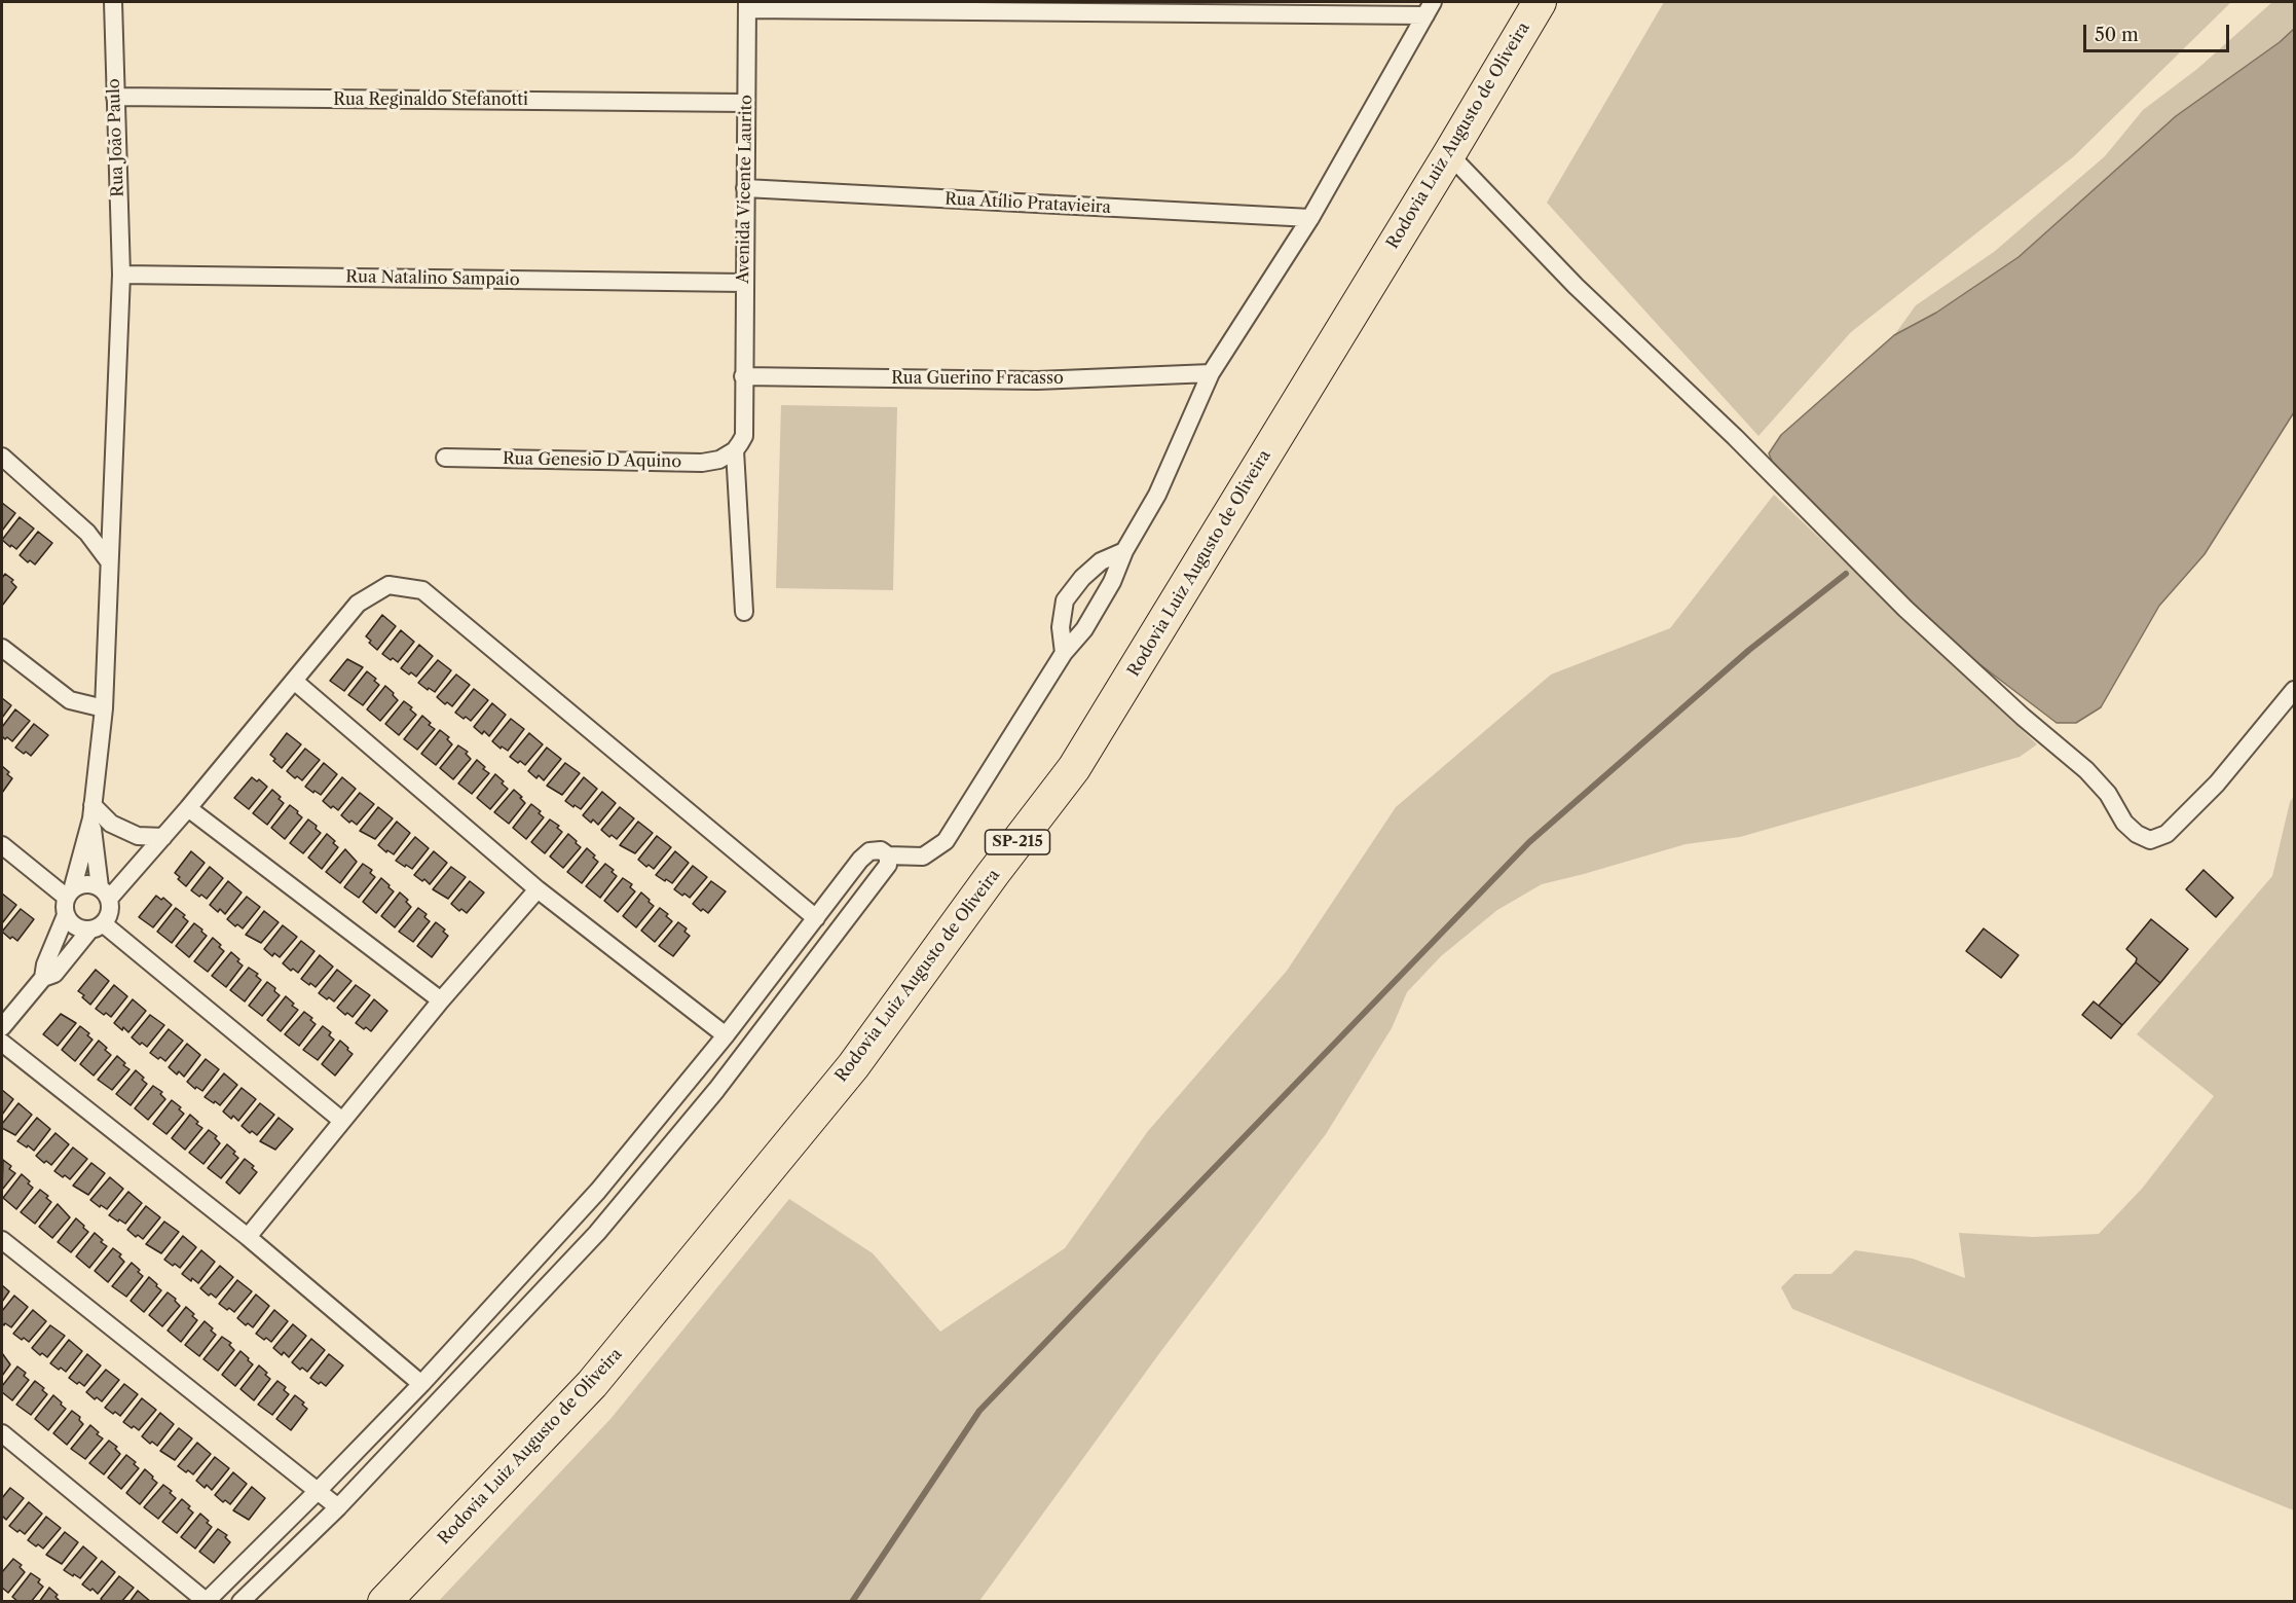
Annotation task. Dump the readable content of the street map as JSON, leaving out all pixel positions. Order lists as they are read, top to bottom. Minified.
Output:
{"streets":{"highway":["Rodovia Luiz Augusto de Oliveira","SP-215"],"street":["Rua Reginaldo Stefanotti","Rua João Paulo","Avenida Vicente Laurito","Rua Atílio Pratavieira","Rua Natalino Sampaio","Rua Guerino Fracasso","Rua Genesio D Aquino"]},"crossings":[["Rua Reginaldo Stefanotti","Rua João Paulo"],["Rua Reginaldo Stefanotti","Avenida Vicente Laurito"],["Rua João Paulo","Rua Natalino Sampaio"],["Avenida Vicente Laurito","Rua Atílio Pratavieira"],["Avenida Vicente Laurito","Rua Natalino Sampaio"],["Avenida Vicente Laurito","Rua Guerino Fracasso"],["Avenida Vicente Laurito","Rua Genesio D Aquino"]],"scale_bar":"50 m"}
